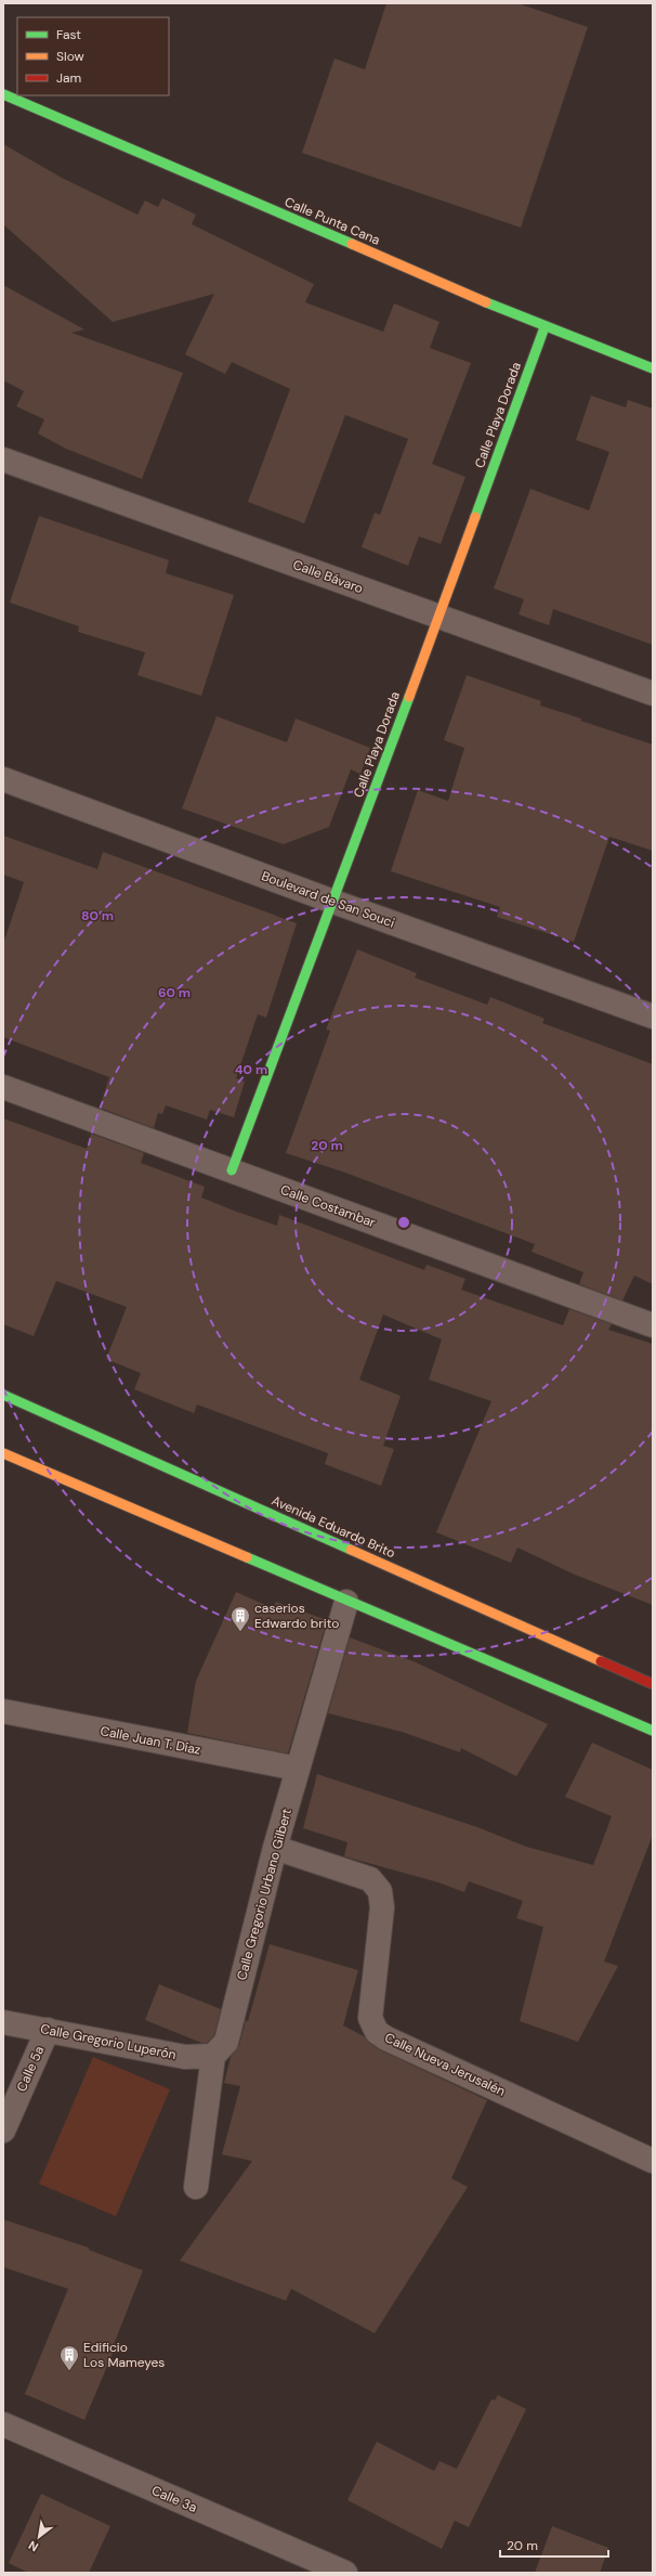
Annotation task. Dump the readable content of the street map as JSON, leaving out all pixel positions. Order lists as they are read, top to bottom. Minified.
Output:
{"streets":{"street":["Calle Punta Cana","Calle Playa Dorada","Calle Bávaro","Boulevard de San Souci","Calle Costambar","Avenida Eduardo Brito","Calle Juan T. Díaz","Calle Gregorio Urbano Gilbert","Calle Gregorio Luperón","Calle Nueva Jerusalén","Calle 5a","Calle 3a"]},"crossings":[["Calle Punta Cana","Calle Playa Dorada"],["Calle Playa Dorada","Calle Bávaro"],["Calle Playa Dorada","Boulevard de San Souci"],["Calle Playa Dorada","Calle Costambar"],["Calle Juan T. Díaz","Calle Gregorio Urbano Gilbert"],["Calle Gregorio Urbano Gilbert","Calle Gregorio Luperón"],["Calle Gregorio Urbano Gilbert","Calle Nueva Jerusalén"],["Calle Gregorio Luperón","Calle 5a"]],"places":{"building":["caserios Edwardo brito","Edificio Los Mameyes"]},"legend":["Fast","Slow","Jam"],"scale_bar":"20 m","north":"bottom left","rings":["80 m","60 m","40 m","20 m"]}
